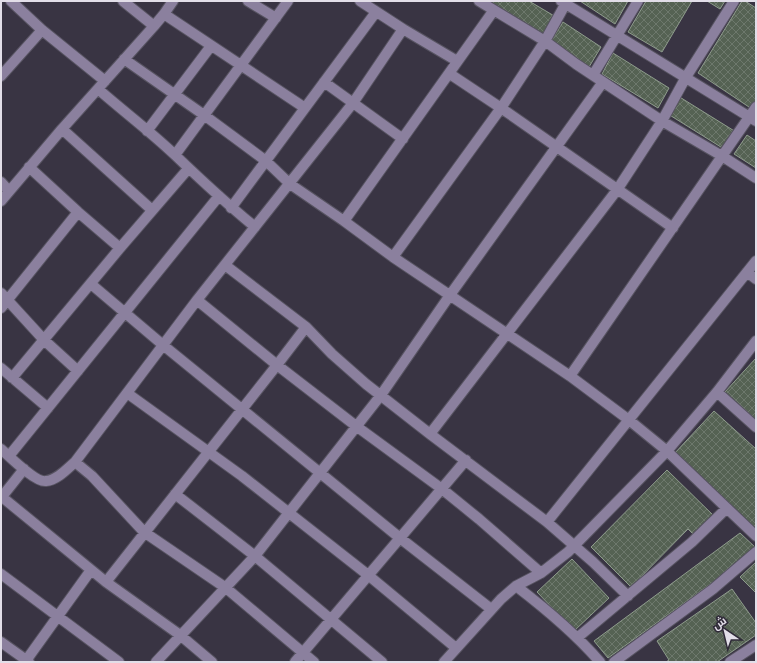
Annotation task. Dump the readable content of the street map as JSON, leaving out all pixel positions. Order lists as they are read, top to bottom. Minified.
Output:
{"north":"top left"}
